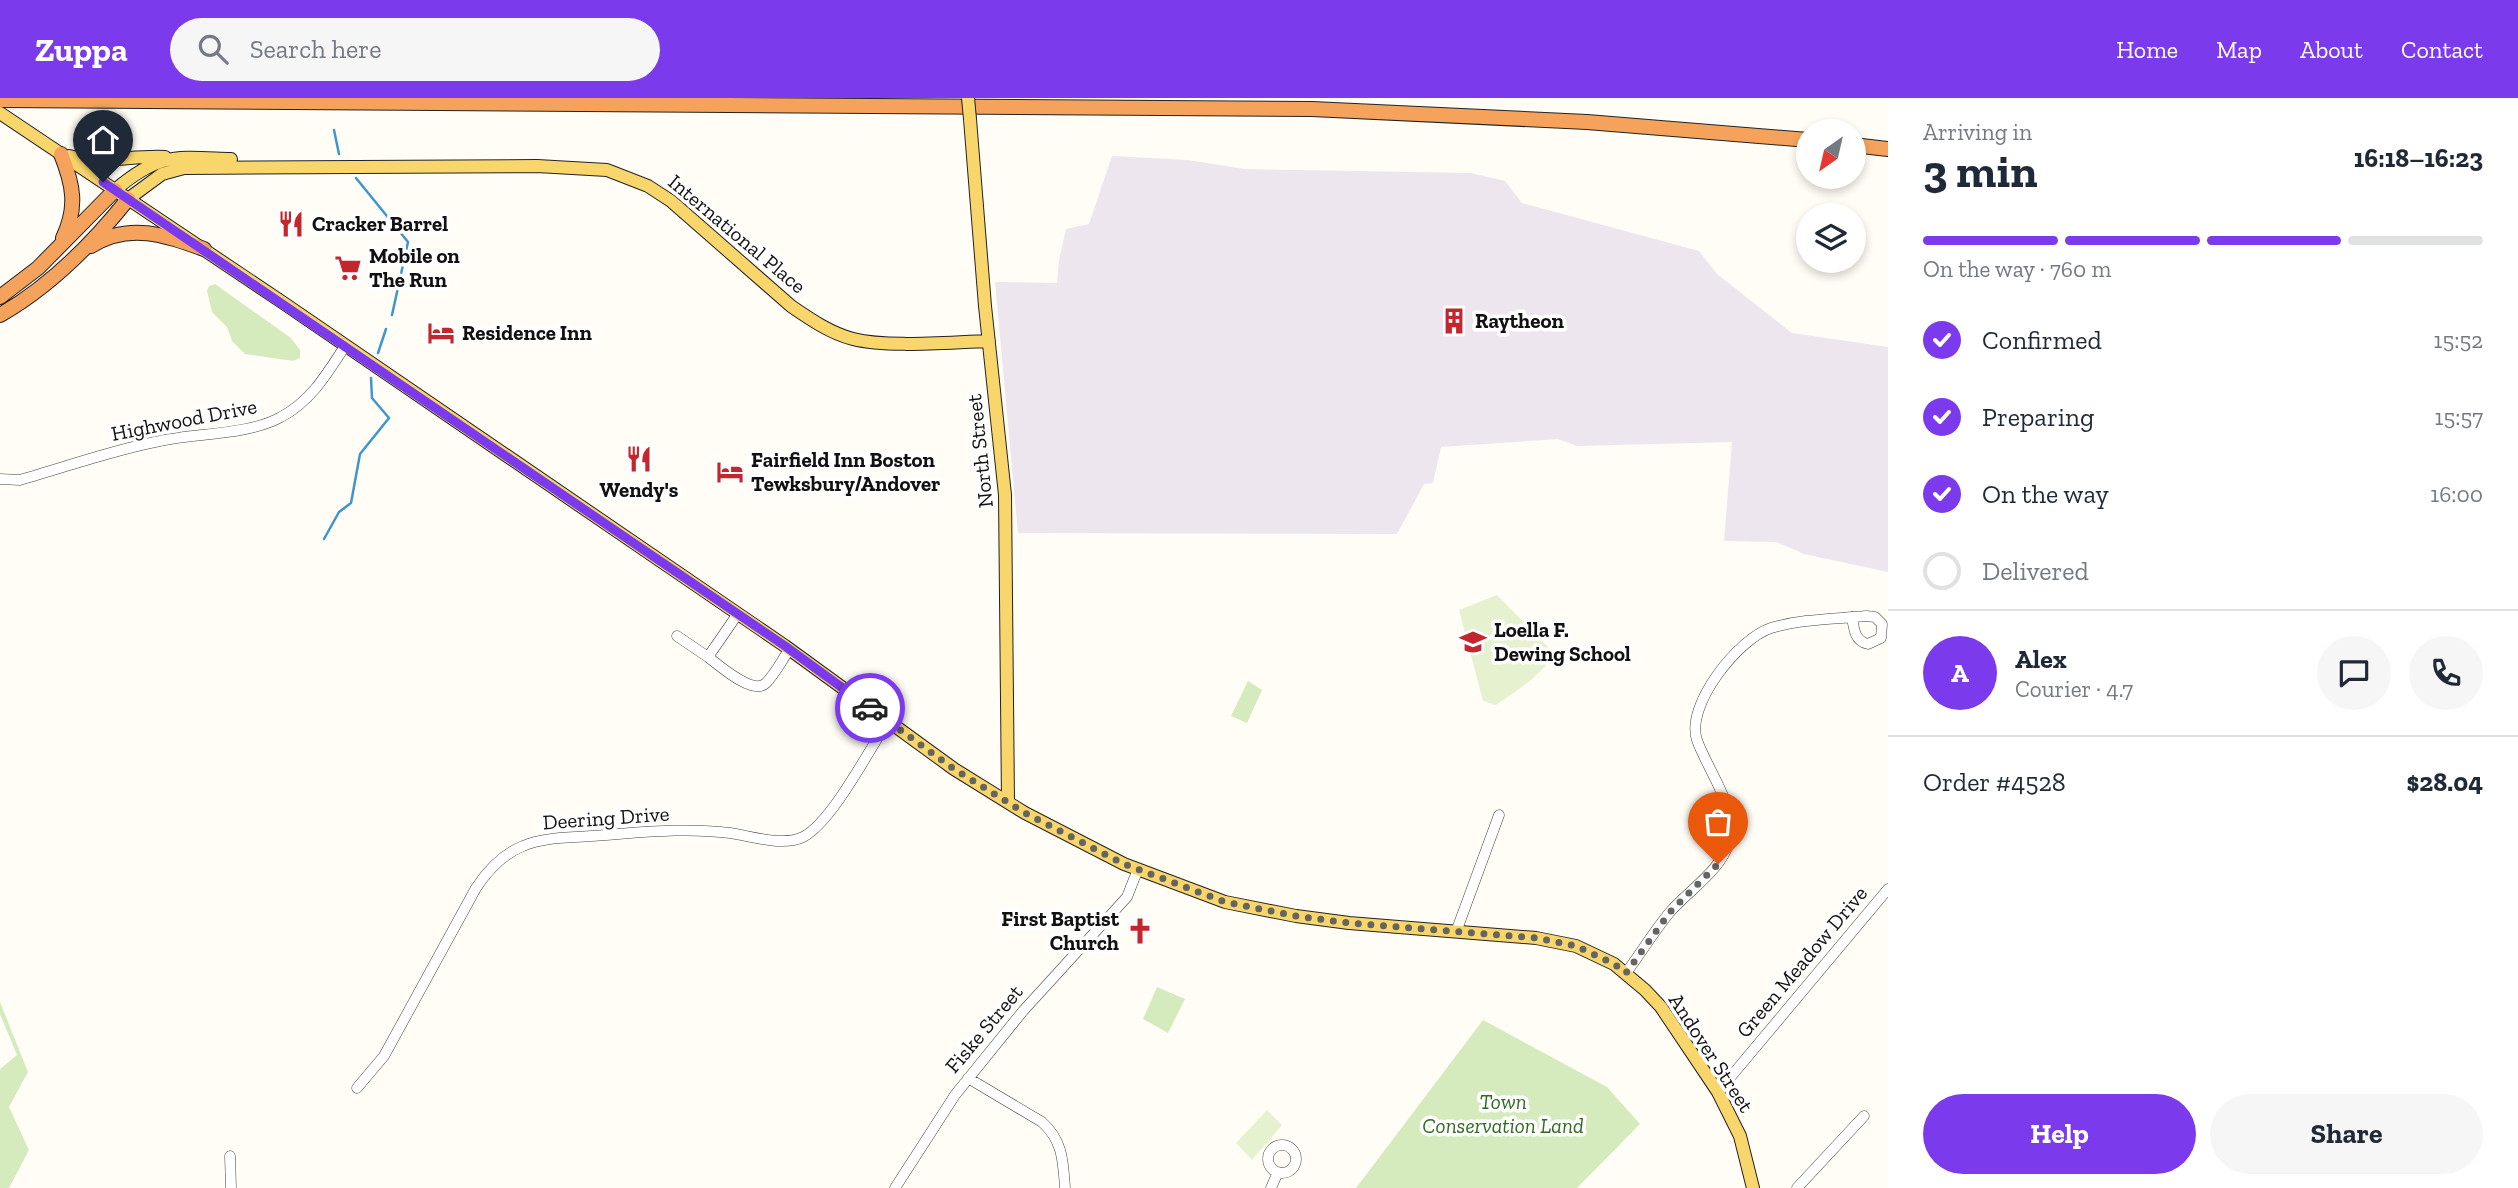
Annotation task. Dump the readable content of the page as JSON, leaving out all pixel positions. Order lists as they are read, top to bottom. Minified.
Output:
{"streets":{"main road":["International Place","North Street","Andover Street"],"street":["Highwood Drive","Deering Drive","Green Meadow Drive","Fiske Street"]},"crossings":[["International Place","North Street"],["International Place","Andover Street"],["Highwood Drive","Andover Street"],["North Street","Andover Street"],["Deering Drive","Andover Street"],["Green Meadow Drive","Andover Street"],["Fiske Street","Andover Street"]],"parks":["Town Conservation Land"],"places":{"restaurant":["Cracker Barrel","Wendy's"],"supermarket":["Mobile on The Run"],"building":["Raytheon"],"hotel":["Residence Inn","Fairfield Inn Boston Tewksbury/Andover"],"school or university":["Loella F. Dewing School"],"church":["First Baptist Church"]},"north":"bottom left","page":{"header":"Zuppa","search":"Search here","nav":["Home","Map","About","Contact"],"heading":["3 min","Arriving in","16:18–16:23"],"panel":["Alex","Courier · 4.7","Order #4528","$28.04"],"bar":"On the way · 760 m","list":[["Confirmed","15:52"],["Preparing","15:57"],["On the way","16:00"],"Delivered"],"round":"A","buttons":["Help","Share"]}}
